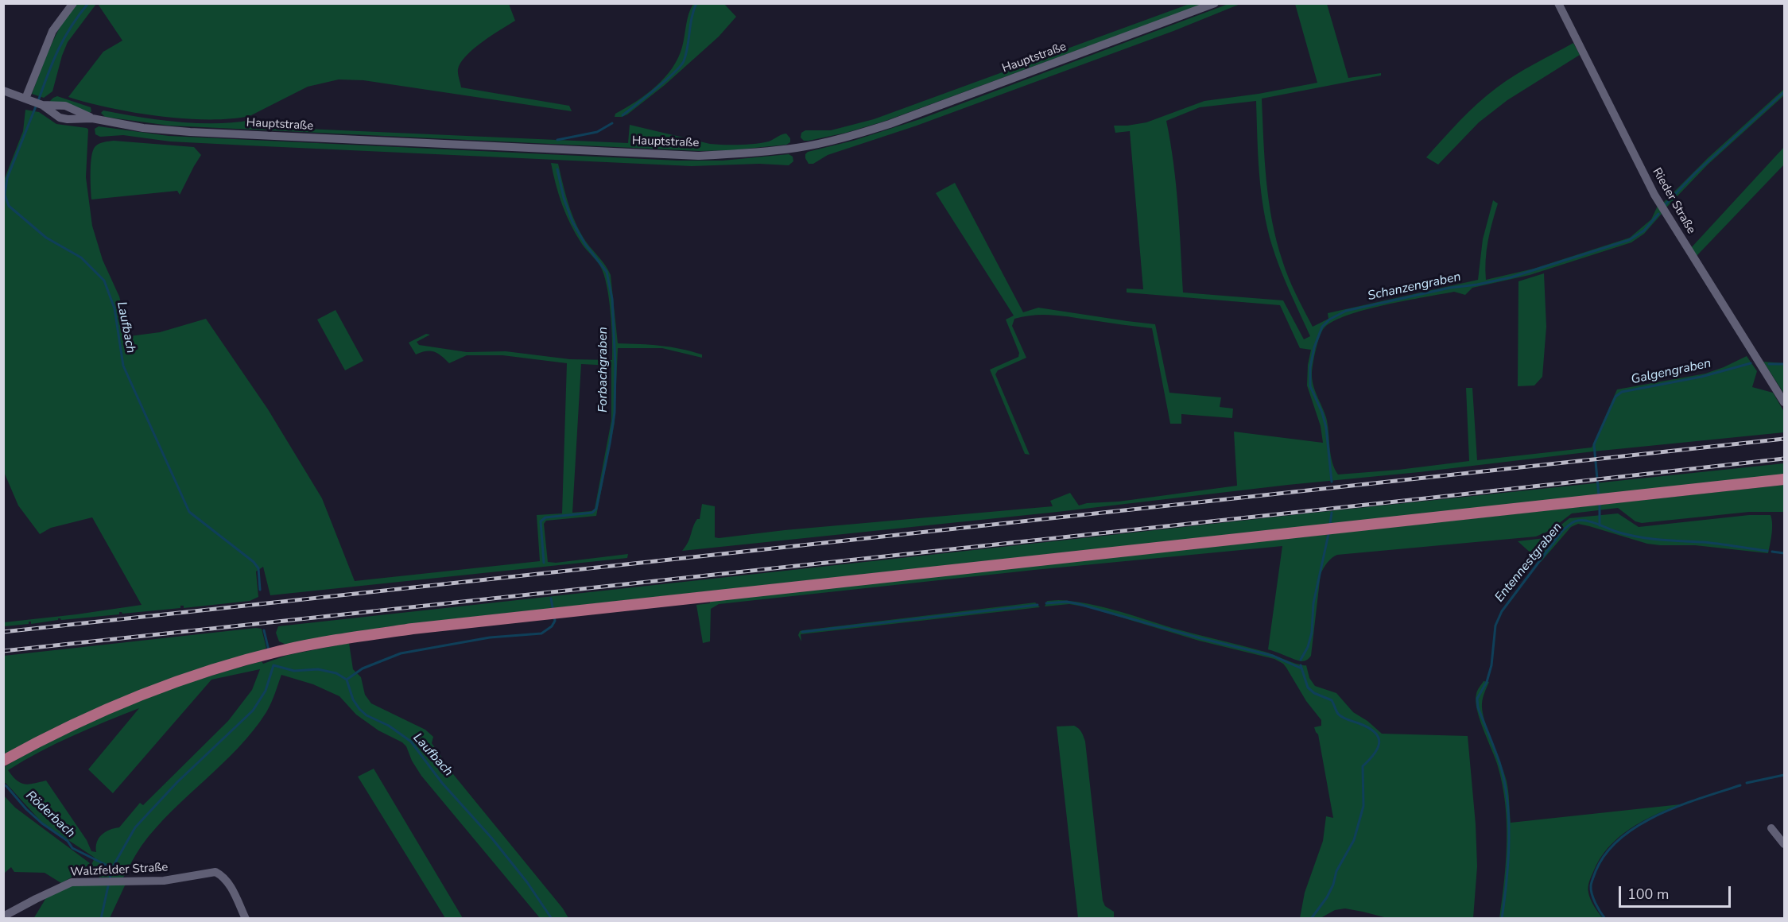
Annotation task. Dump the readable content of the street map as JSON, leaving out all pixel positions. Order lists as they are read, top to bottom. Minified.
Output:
{"streets":{"street":["Hauptstraße","Rieder Straße","Walzfelder Straße"]},"water":["Schanzengraben","Laufbach","Forbachgraben","Galgengraben","Entennestgraben","Röderbach"],"scale_bar":"100 m"}
